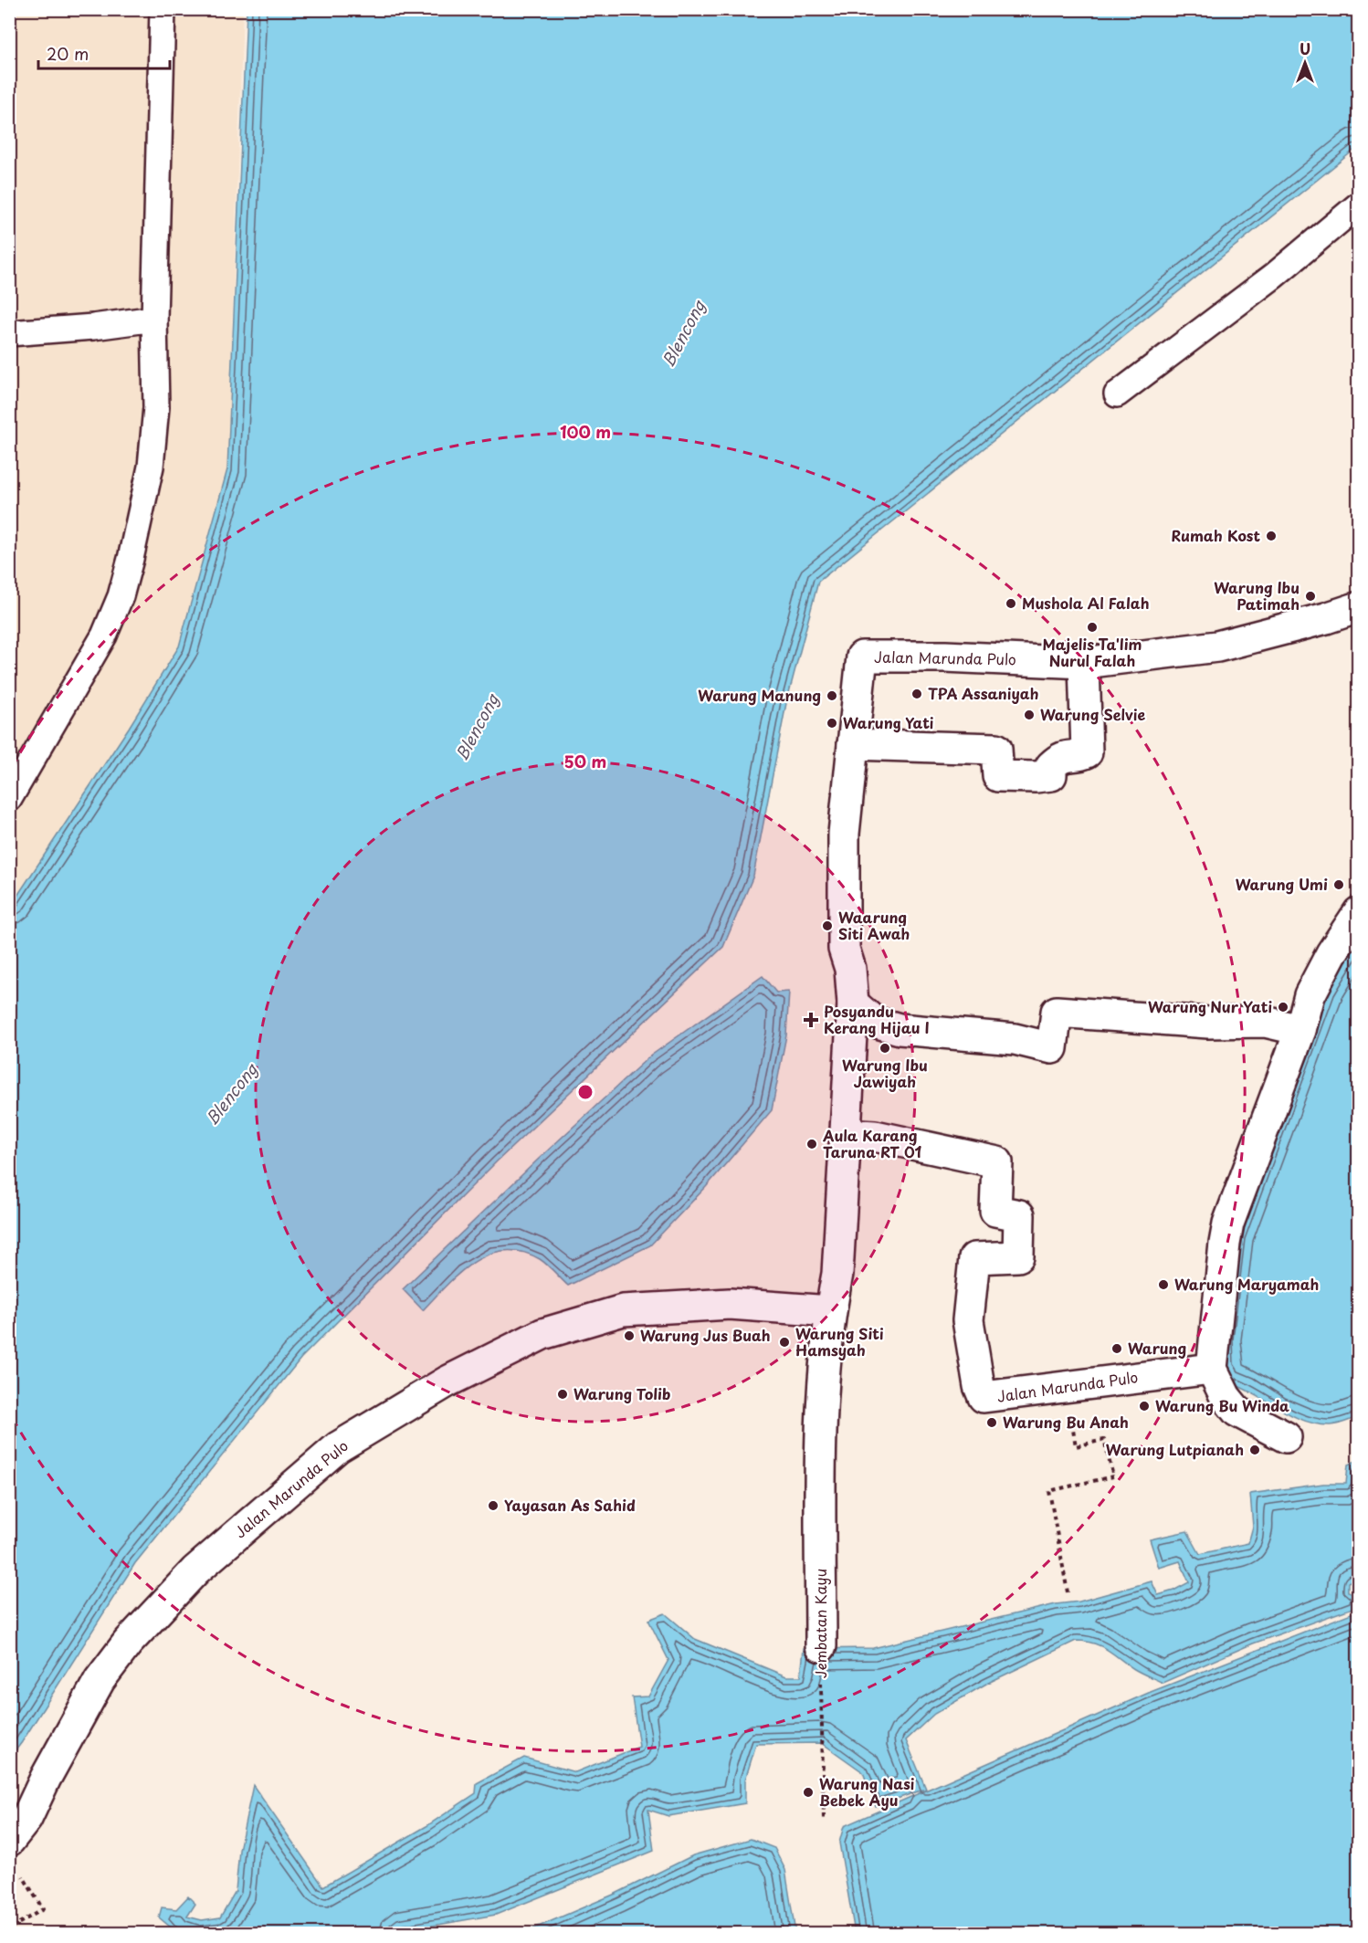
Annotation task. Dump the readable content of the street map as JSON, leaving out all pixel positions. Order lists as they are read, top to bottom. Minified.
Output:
{"streets":{"street":["Jalan Marunda Pulo","Jembatan Kayu"]},"crossings":[["Jalan Marunda Pulo","Jembatan Kayu"]],"water":["Blencong"],"places":{"other":["Rumah Kost","Warung Ibu Patimah","Mushola Al Falah","Majelis Ta'lim Nurul Falah","TPA Assaniyah","Warung Manung","Warung Selvie","Warung Yati","Warung Umi","Waarung Siti Awah","Warung Nur Yati","Warung Ibu Jawiyah","Aula Karang Taruna RT 01","Warung Maryamah","Warung Jus Buah","Warung Siti Hamsyah","Warung","Warung Tolib","Warung Bu Winda","Warung Bu Anah","Warung Lutpianah","Yayasan As Sahid","Warung Nasi Bebek Ayu"],"health":["Posyandu Kerang Hijau I"]},"scale_bar":"20 m","north":"top","rings":["100 m","50 m"]}
